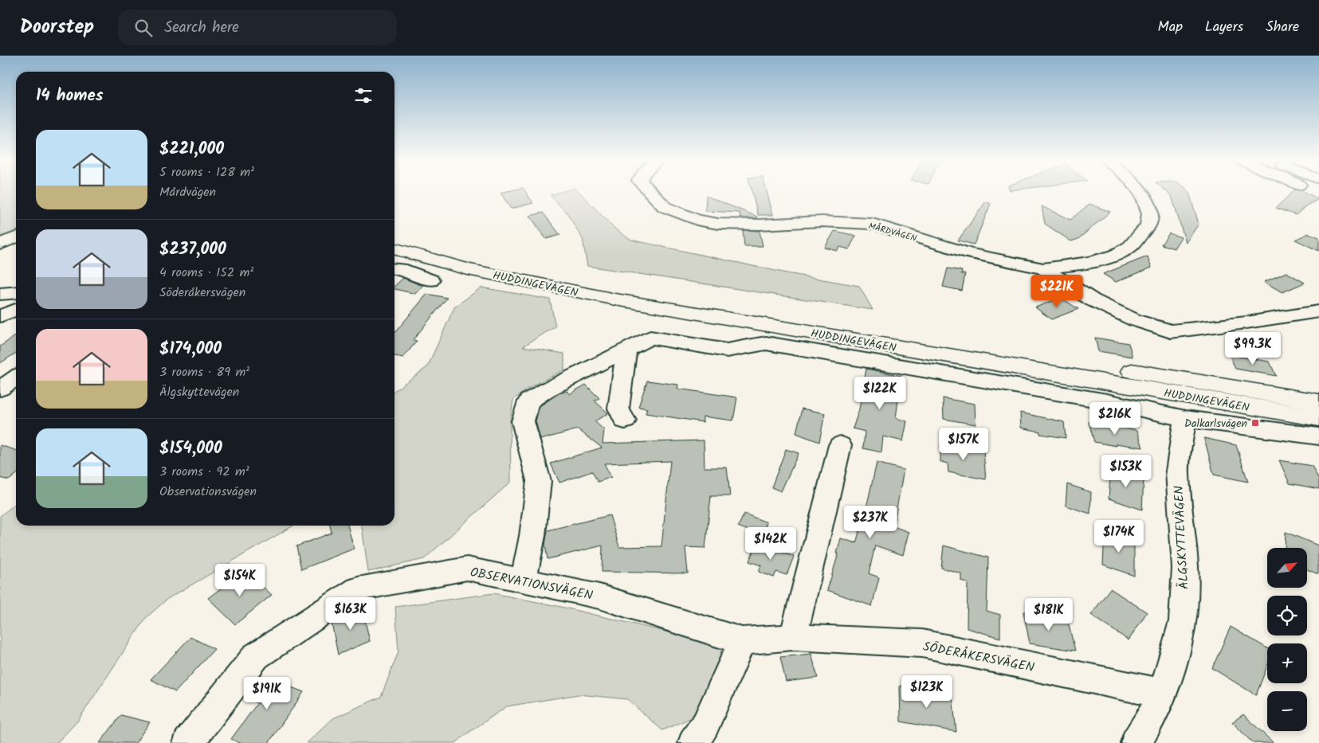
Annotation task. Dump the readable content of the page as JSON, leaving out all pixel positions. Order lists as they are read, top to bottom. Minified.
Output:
{"streets":{"main road":["HUDDINGEVÄGEN"],"street":["MÅRDVÄGEN","ÄLGSKYTTEVÄGEN","OBSERVATIONSVÄGEN","SÖDERÅKERSVÄGEN"]},"crossings":[["HUDDINGEVÄGEN","ÄLGSKYTTEVÄGEN"],["ÄLGSKYTTEVÄGEN","SÖDERÅKERSVÄGEN"],["OBSERVATIONSVÄGEN","SÖDERÅKERSVÄGEN"]],"places":{"transit":["Dalkarlsvägen"]},"north":"top right","page":{"header":"Doorstep","search":"Search here","nav":["Map","Layers","Share"],"heading":"14 homes","list":[{"name":"$221,000","note":"5 rooms · 128 m² · Mårdvägen"},{"name":"$237,000","note":"4 rooms · 152 m² · Söderåkersvägen"},{"name":"$174,000","note":"3 rooms · 89 m² · Älgskyttevägen"},{"name":"$154,000","note":"3 rooms · 92 m² · Observationsvägen"}],"price":["$221K","$99.3K","$122K","$216K","$157K","$153K","$237K","$174K","$142K","$154K","$163K","$181K","$123K","$191K"],"map_buttons":["+","−"]}}
